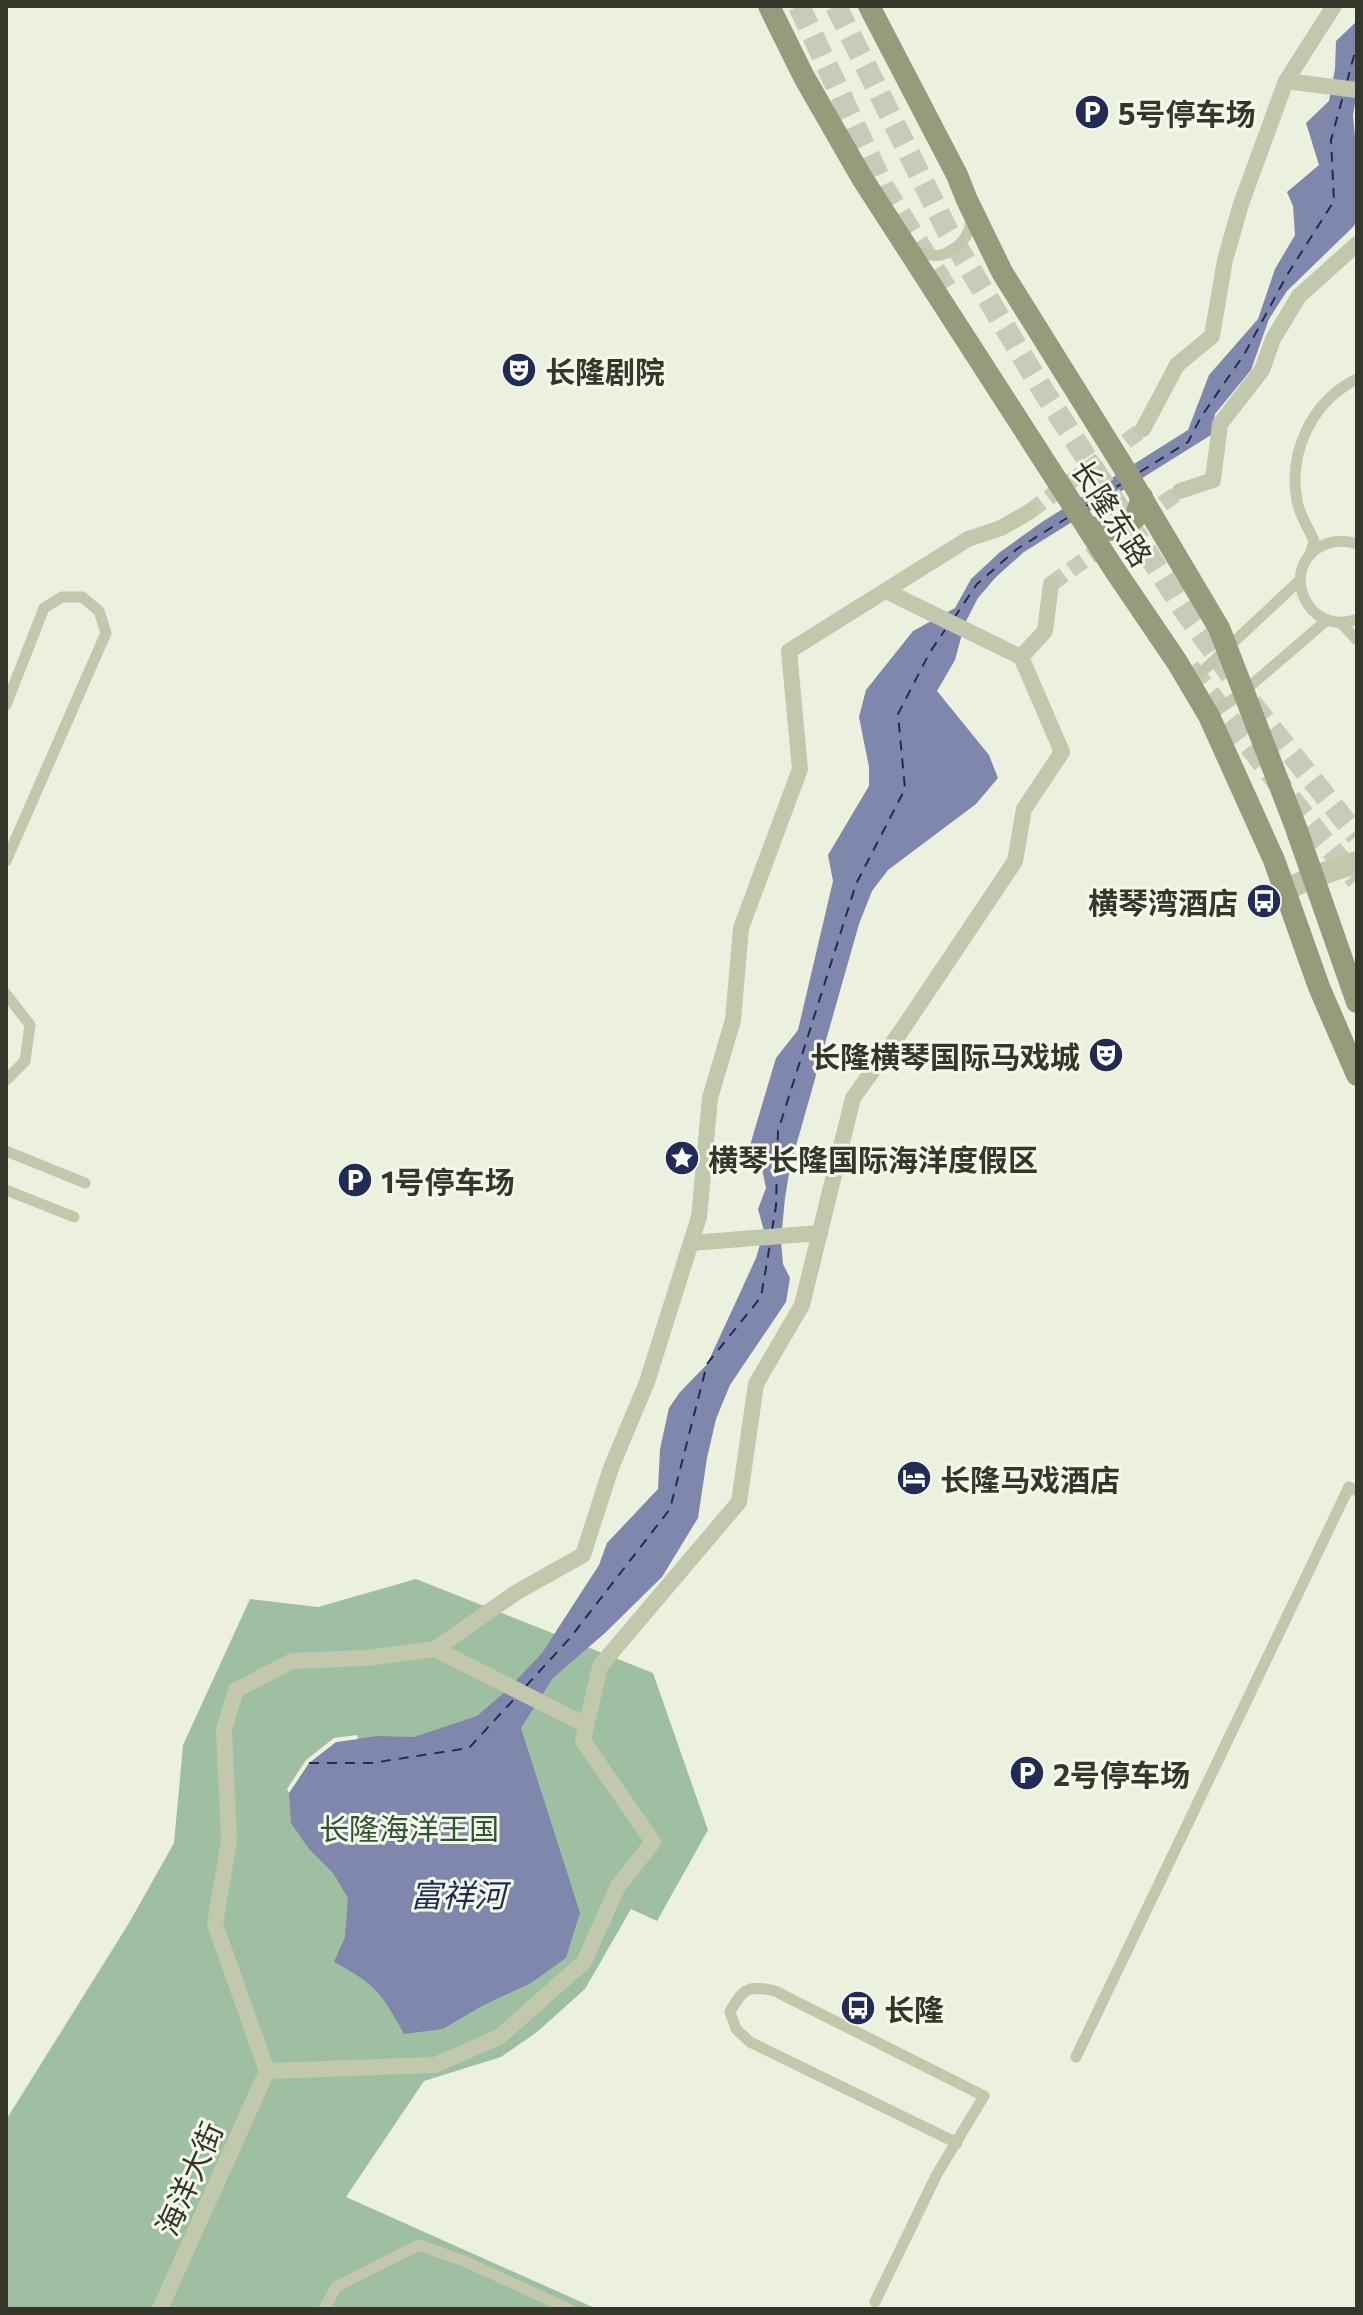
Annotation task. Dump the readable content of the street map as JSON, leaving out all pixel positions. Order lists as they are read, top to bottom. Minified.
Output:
{"streets":{"main road":["长隆东路"],"street":["海洋大街"]},"water":["富祥河"],"parks":["长隆海洋王国"],"places":{"parking":["5号停车场","1号停车场","2号停车场"],"theatre":["长隆剧院","长隆横琴国际马戏城"],"bus stop":["横琴湾酒店","长隆"],"place":["横琴长隆国际海洋度假区"],"hotel":["长隆马戏酒店"]}}
